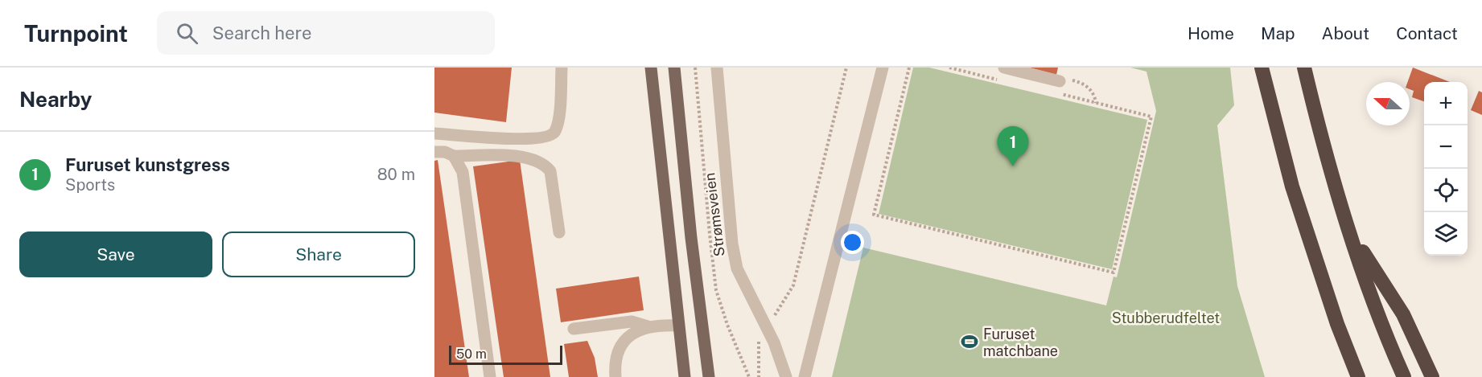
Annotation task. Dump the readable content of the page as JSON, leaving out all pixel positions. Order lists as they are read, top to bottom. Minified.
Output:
{"streets":{"main road":["Strømsveien"]},"parks":["Stubberudfeltet"],"places":{"sports":["Furuset matchbane"]},"scale_bar":"50 m","north":"left","page":{"header":"Turnpoint","search":"Search here","nav":["Home","Map","About","Contact"],"heading":"Nearby","map_buttons":["+","−"],"pins":"1","list":[{"mark":"1","name":"Furuset kunstgress","note":"Sports","value":"80 m"}],"buttons":["Save","Share"],"scale":"50 m"}}
